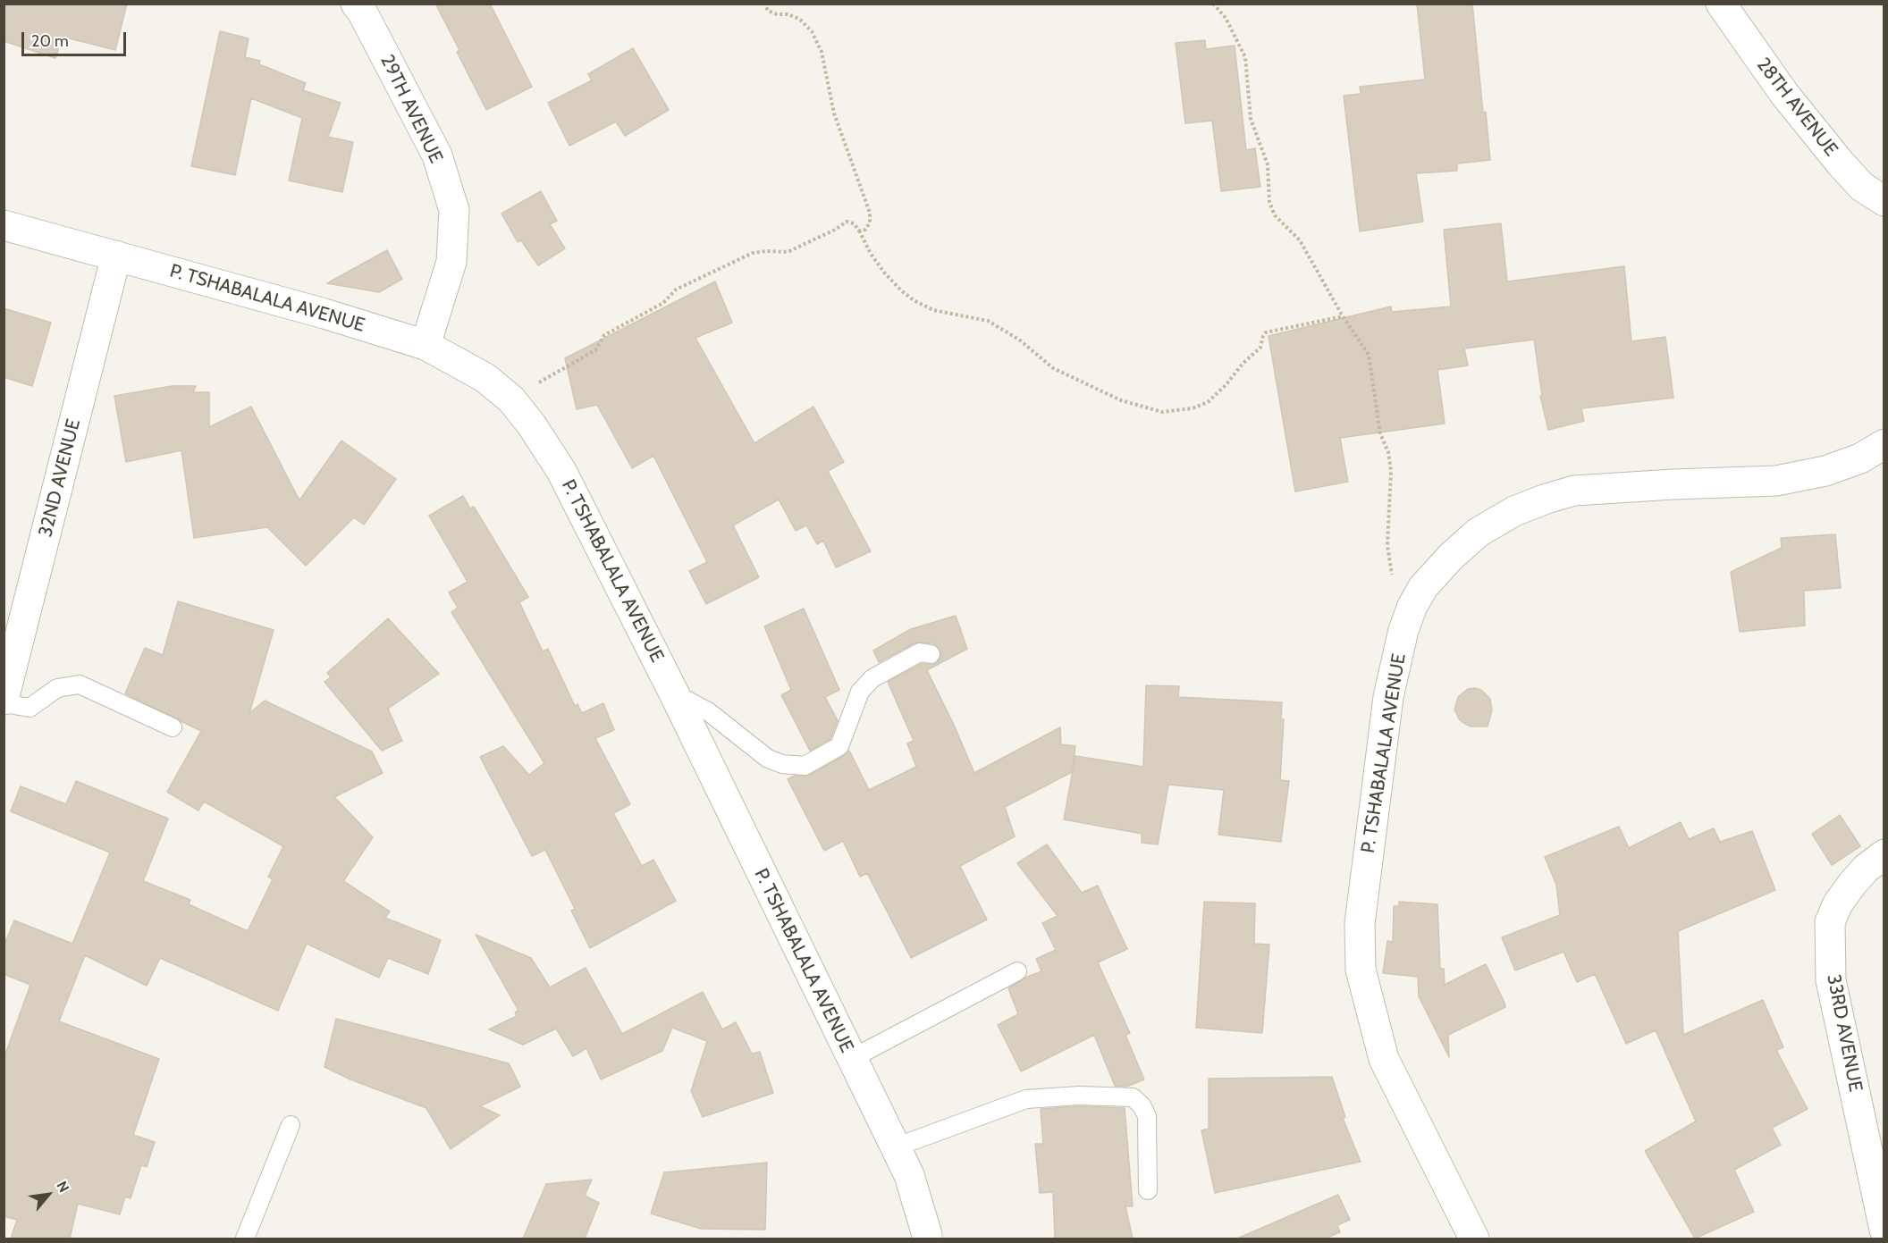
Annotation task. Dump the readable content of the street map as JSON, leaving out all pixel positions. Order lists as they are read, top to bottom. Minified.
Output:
{"streets":{"street":["28TH AVENUE","29TH AVENUE","P. TSHABALALA AVENUE","32ND AVENUE","33RD AVENUE"]},"crossings":[["29TH AVENUE","P. TSHABALALA AVENUE"],["P. TSHABALALA AVENUE","32ND AVENUE"]],"scale_bar":"20 m","north":"top right"}
